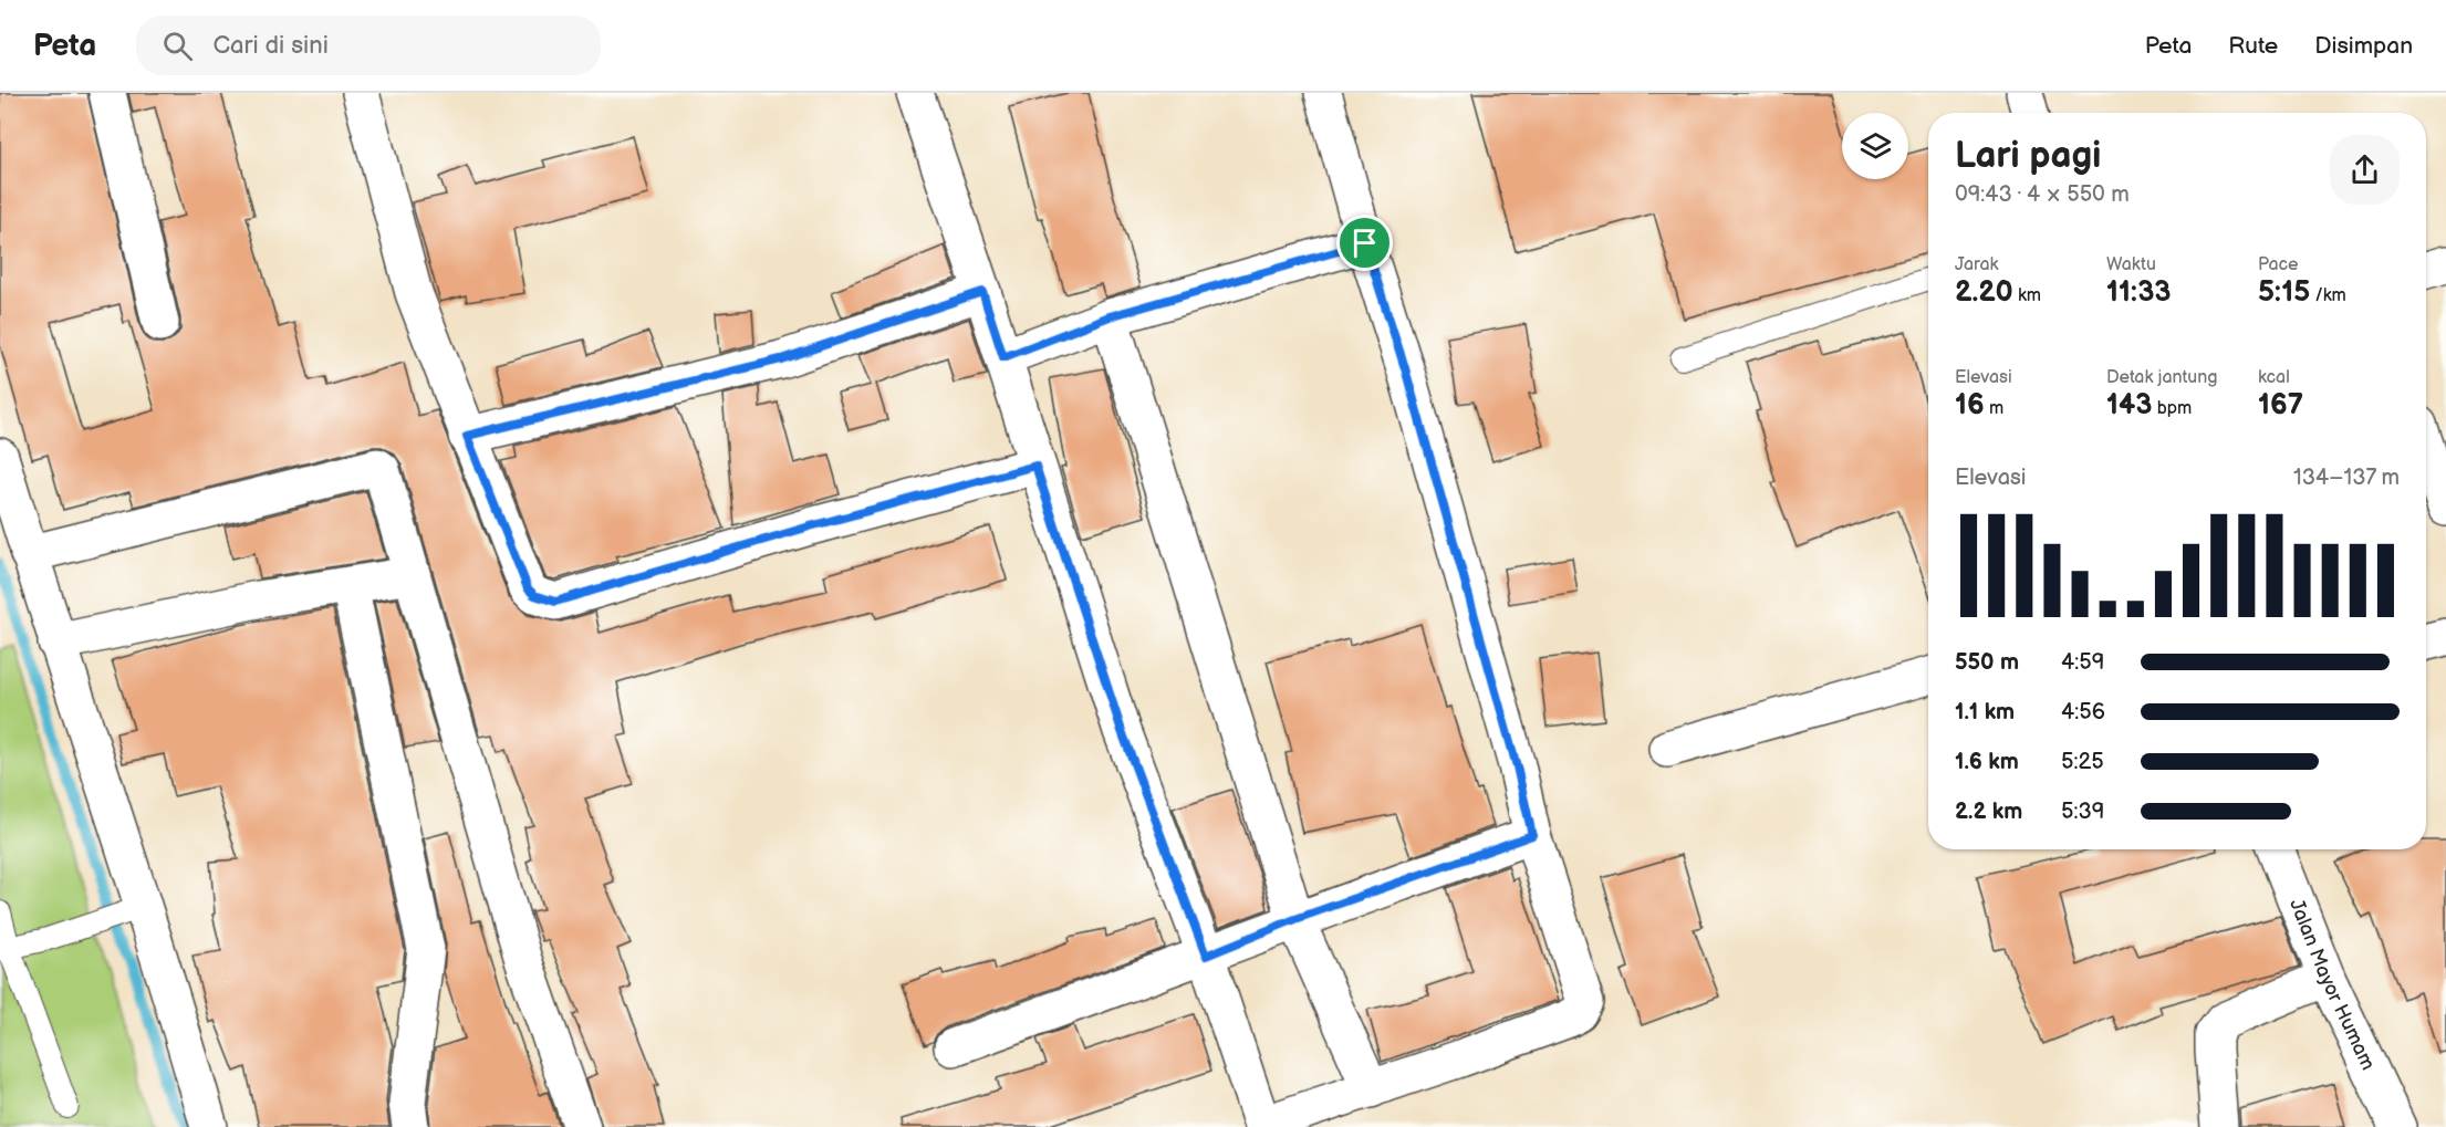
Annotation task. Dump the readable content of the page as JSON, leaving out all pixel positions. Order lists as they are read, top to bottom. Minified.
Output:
{"streets":{"street":["Jalan Mayor Humam"]},"page":{"header":"Peta","search":"Cari di sini","nav":["Peta","Rute","Disimpan"],"heading":["Lari pagi","09:43 · 4 × 550 m"],"stats":[["Jarak","2.20 km"],["Waktu","11:33"],["Pace","5:15 /km"],["Elevasi","16 m"],["Detak jantung","143 bpm"],["kcal","167"]],"chart":["Elevasi","134–137 m"],"list":[{"name":"550 m","note":"4:59"},{"name":"1.1 km","note":"4:56"},{"name":"1.6 km","note":"5:25"},{"name":"2.2 km","note":"5:39"}]}}
